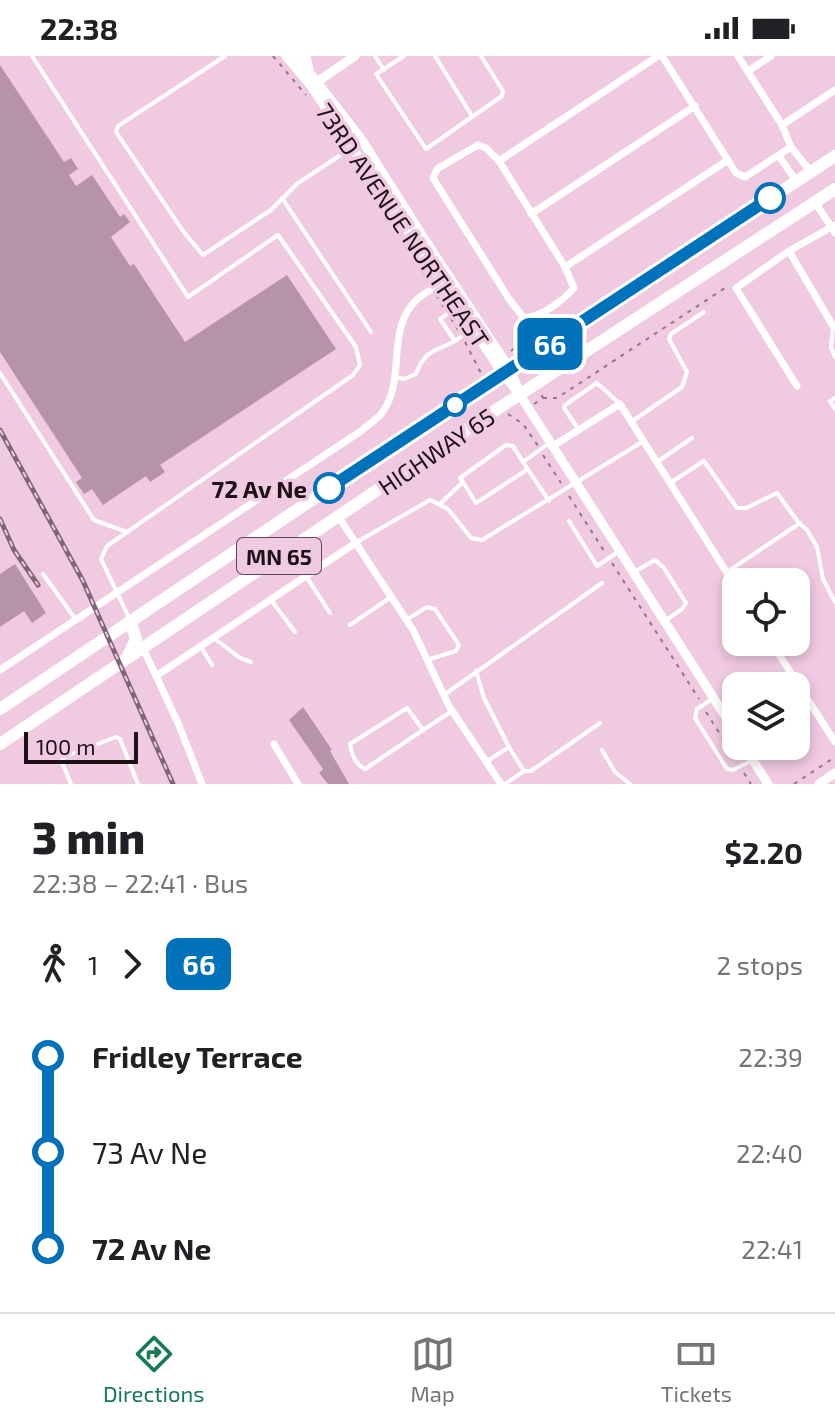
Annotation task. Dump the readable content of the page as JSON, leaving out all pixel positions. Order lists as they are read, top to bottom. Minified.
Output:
{"streets":{"highway":["HIGHWAY 65","MN 65"],"street":["73RD AVENUE NORTHEAST"]},"crossings":[["73RD AVENUE NORTHEAST","HIGHWAY 65"]],"places":["72 Av Ne"],"lines":["bus line 66"],"scale_bar":"100 m","page":{"status":"22:38","on_map":"66","scale":"100 m","heading":["3 min","22:38 – 22:41 · Bus","$2.20"],"legs":["1","66","2 stops"],"list":[{"name":"Fridley Terrace","value":"22:39"},{"name":"73 Av Ne","value":"22:40"},{"name":"72 Av Ne","value":"22:41"}],"tabs":["Directions","Map","Tickets"]}}
